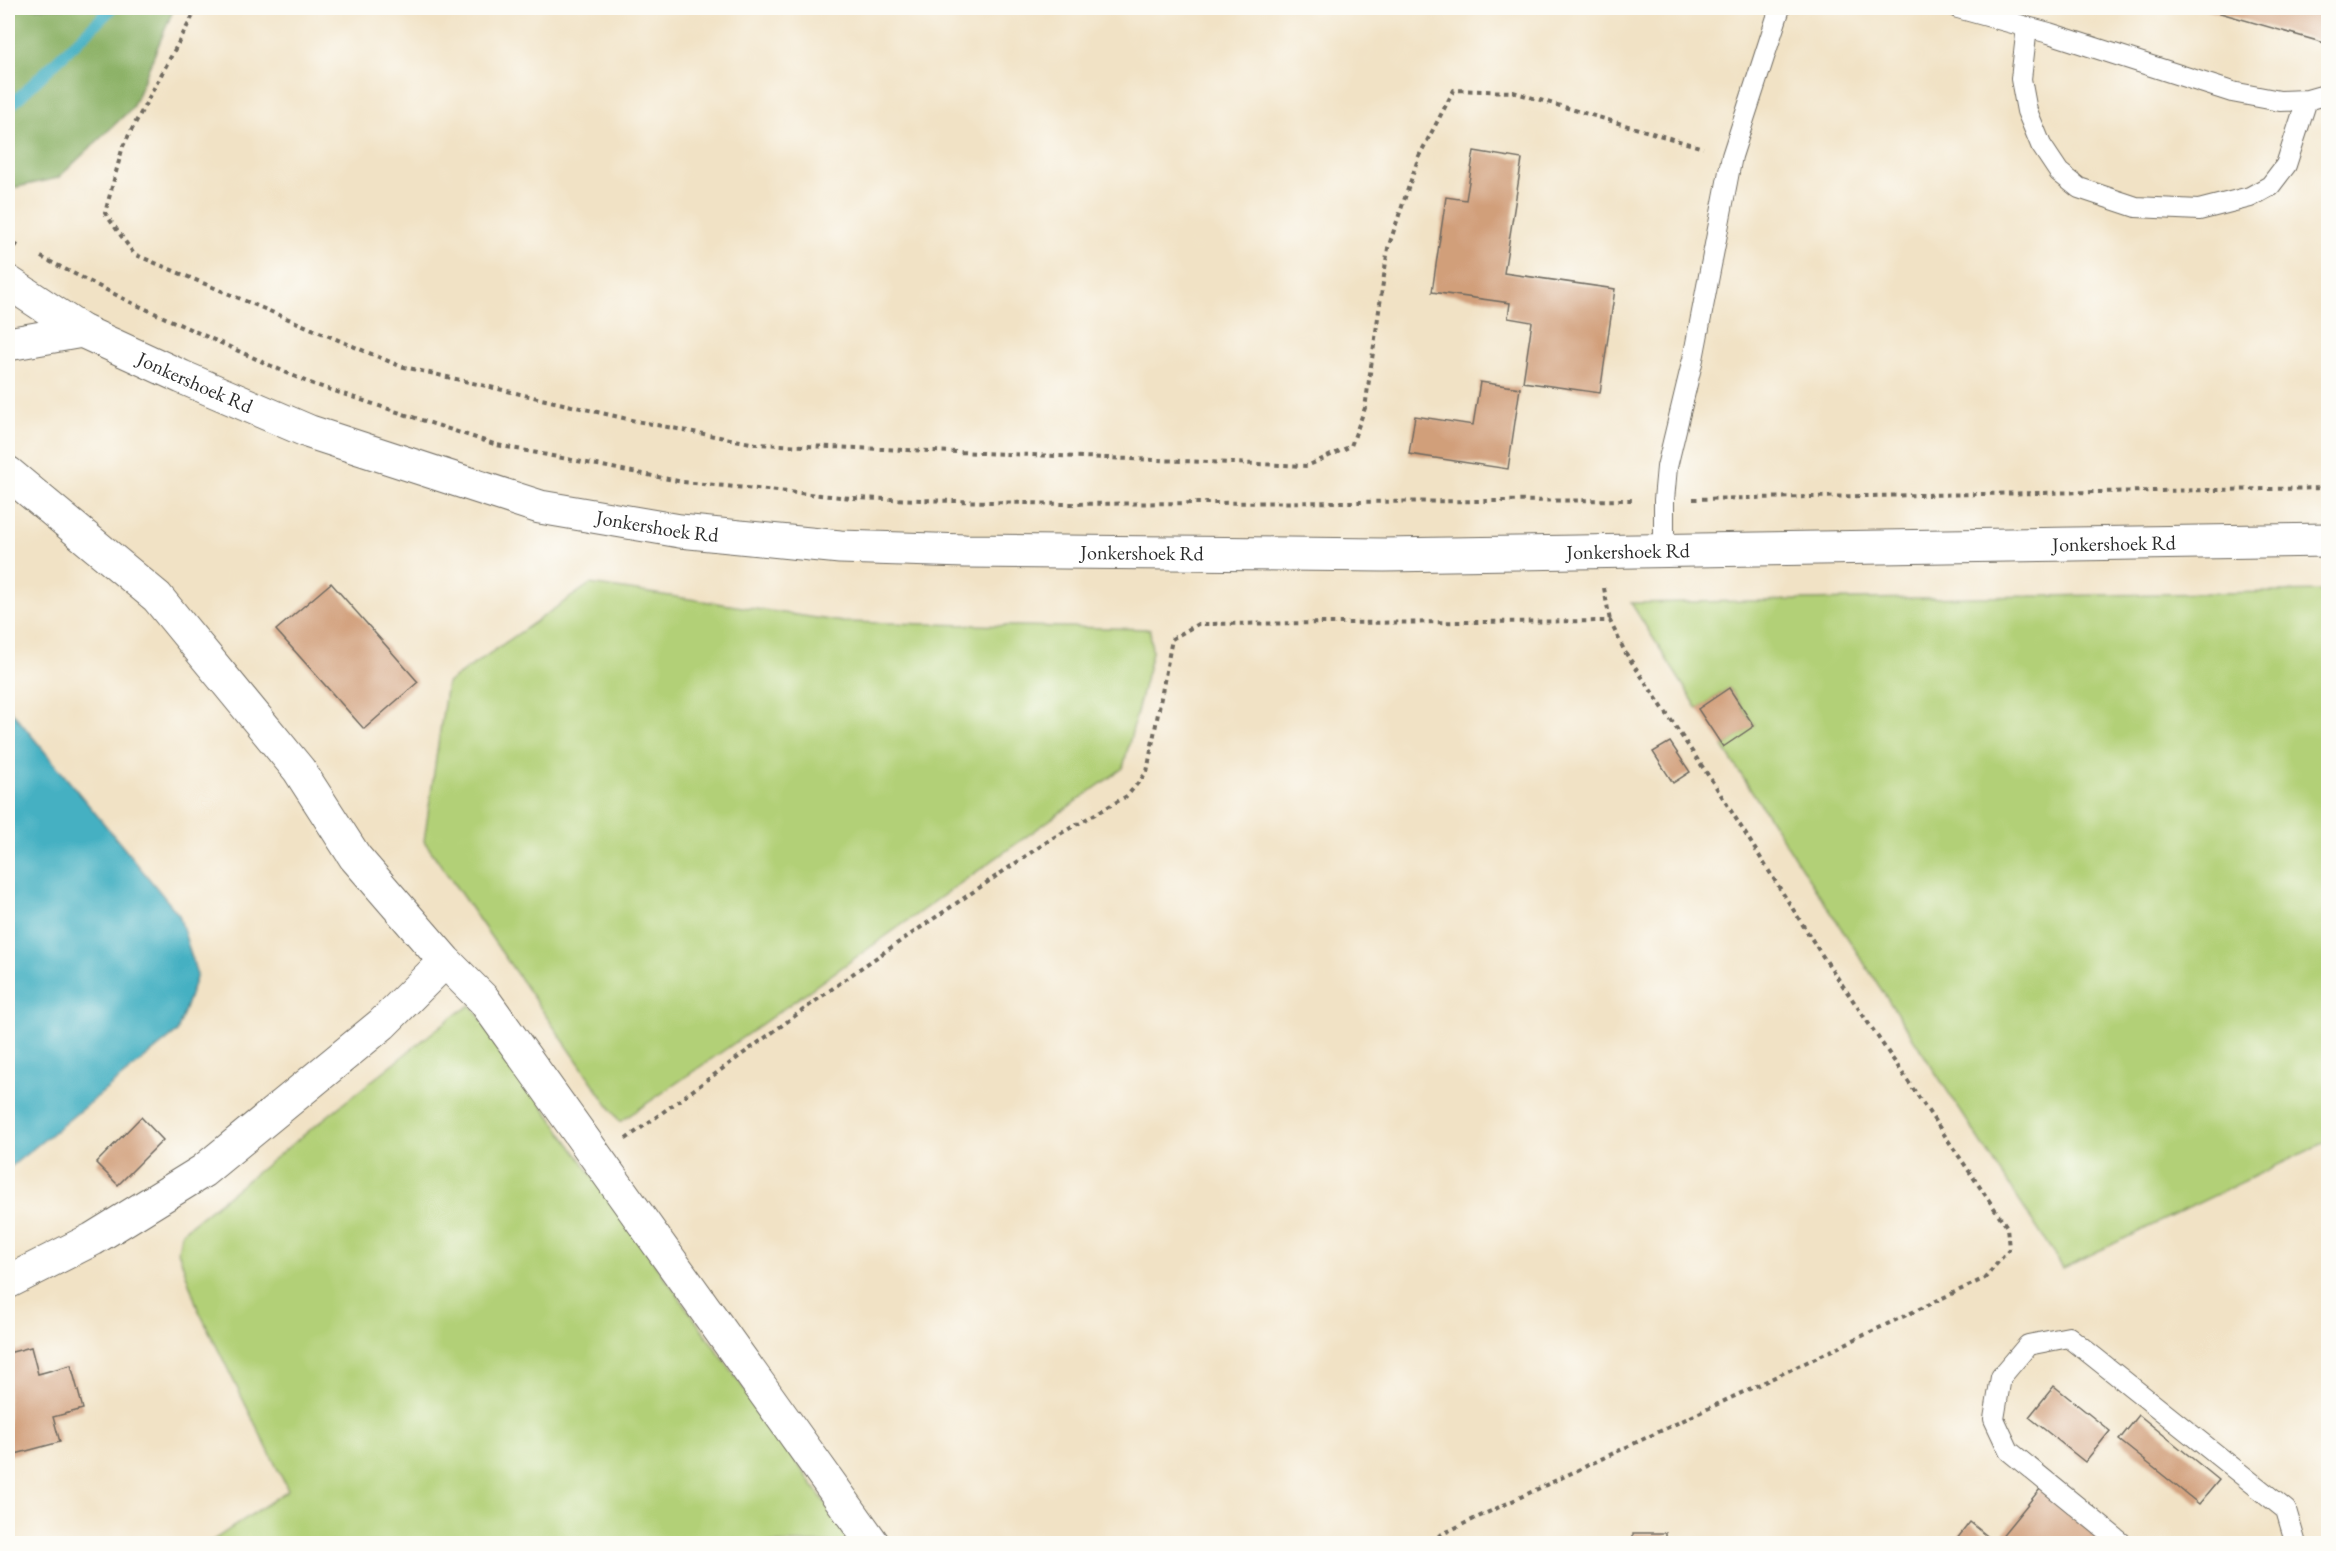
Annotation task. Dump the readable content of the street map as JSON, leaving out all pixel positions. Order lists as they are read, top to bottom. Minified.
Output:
{"streets":{"street":["Jonkershoek Rd"]}}
